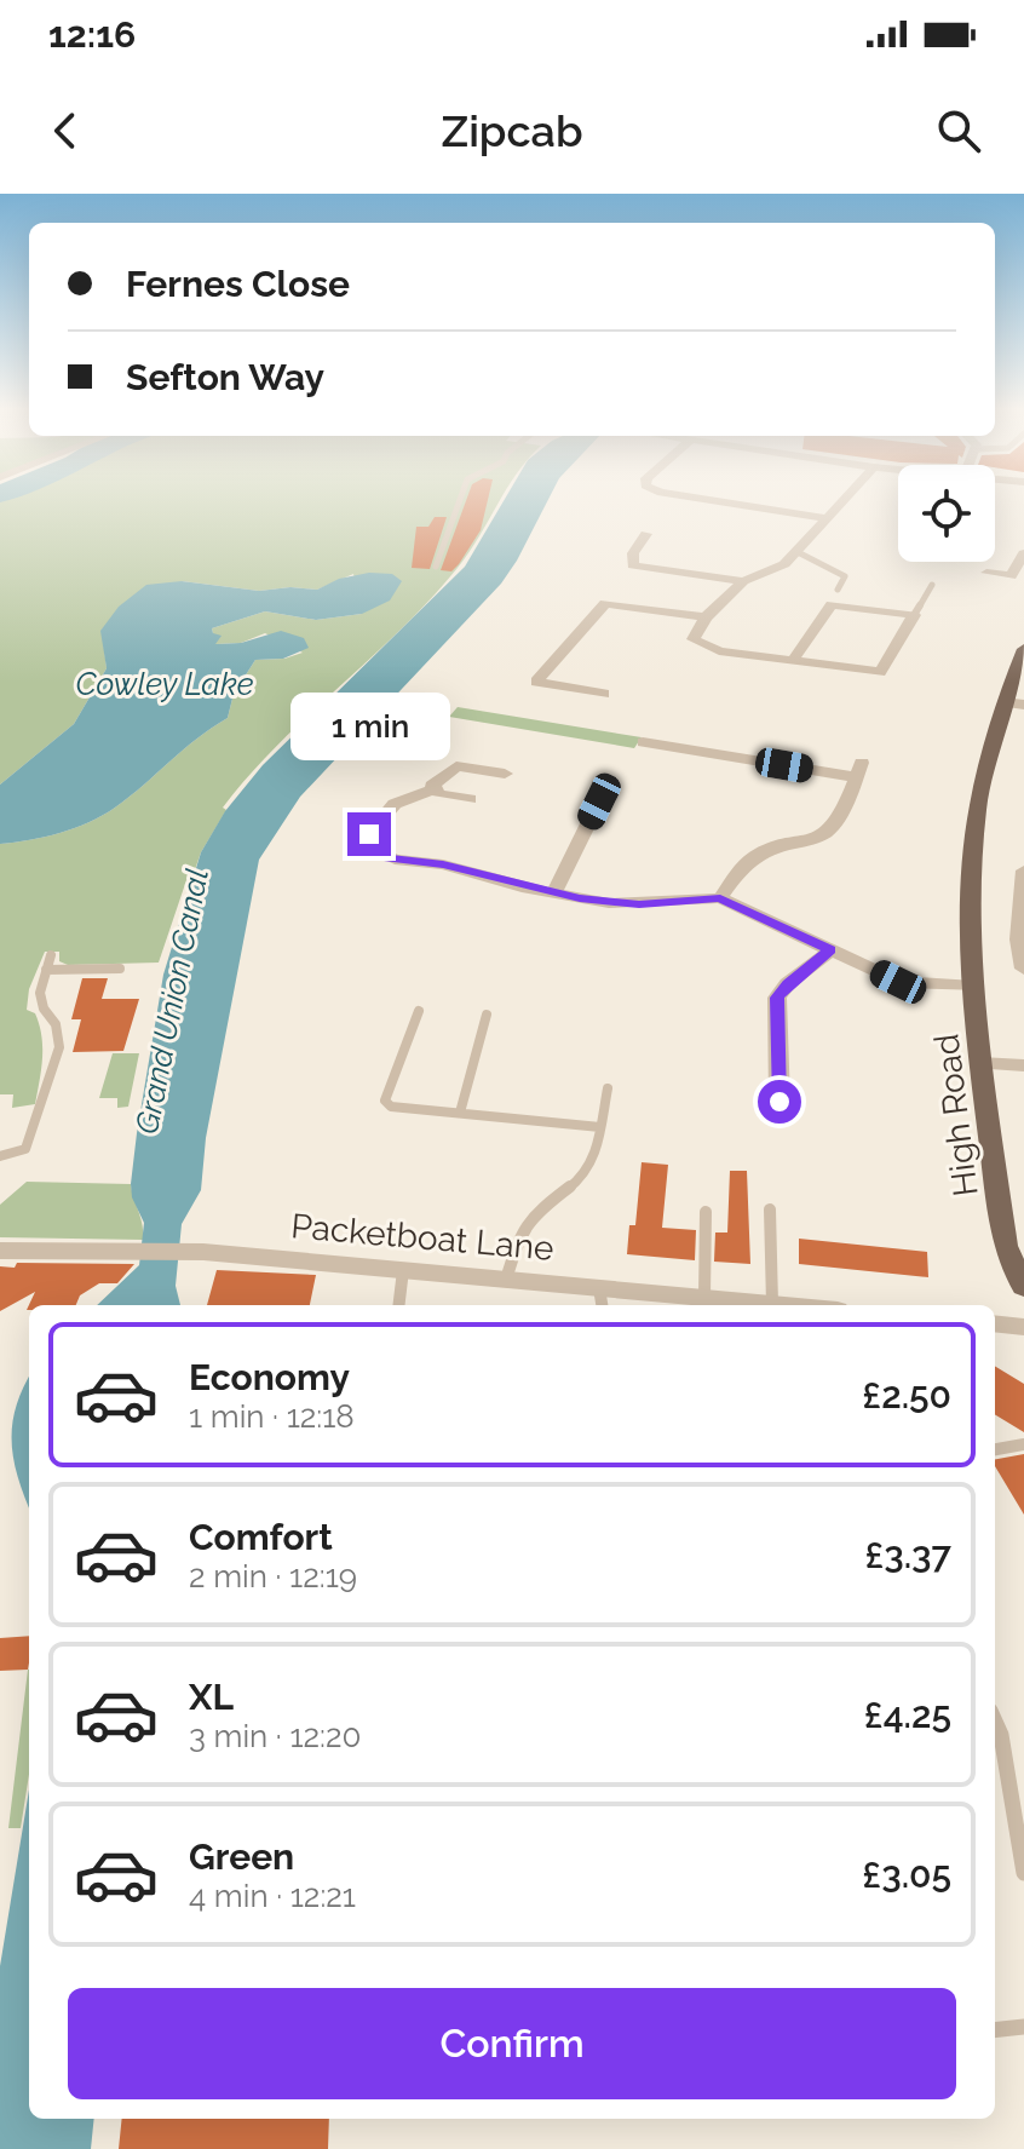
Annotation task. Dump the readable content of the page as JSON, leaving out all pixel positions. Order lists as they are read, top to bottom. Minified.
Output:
{"streets":{"main road":["High Road"],"street":["Packetboat Lane"]},"water":["Cowley Lake","Grand Union Canal"],"page":{"status":"12:16","header":"Zipcab","banner":["Fernes Close","Sefton Way"],"bubble":"1 min","list":[{"name":"Economy","note":"1 min · 12:18","value":"£2.50"},{"name":"Comfort","note":"2 min · 12:19","value":"£3.37"},{"name":"XL","note":"3 min · 12:20","value":"£4.25"},{"name":"Green","note":"4 min · 12:21","value":"£3.05"}],"buttons":"Confirm"}}
